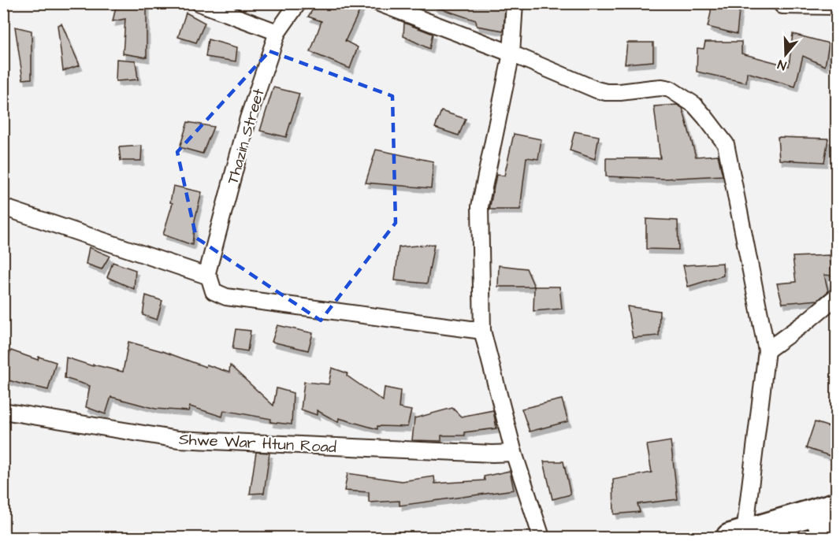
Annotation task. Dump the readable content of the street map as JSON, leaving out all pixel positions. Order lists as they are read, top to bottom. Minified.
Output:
{"streets":{"street":["Thazin Street","Shwe War Htun Road"]},"north":"bottom"}
